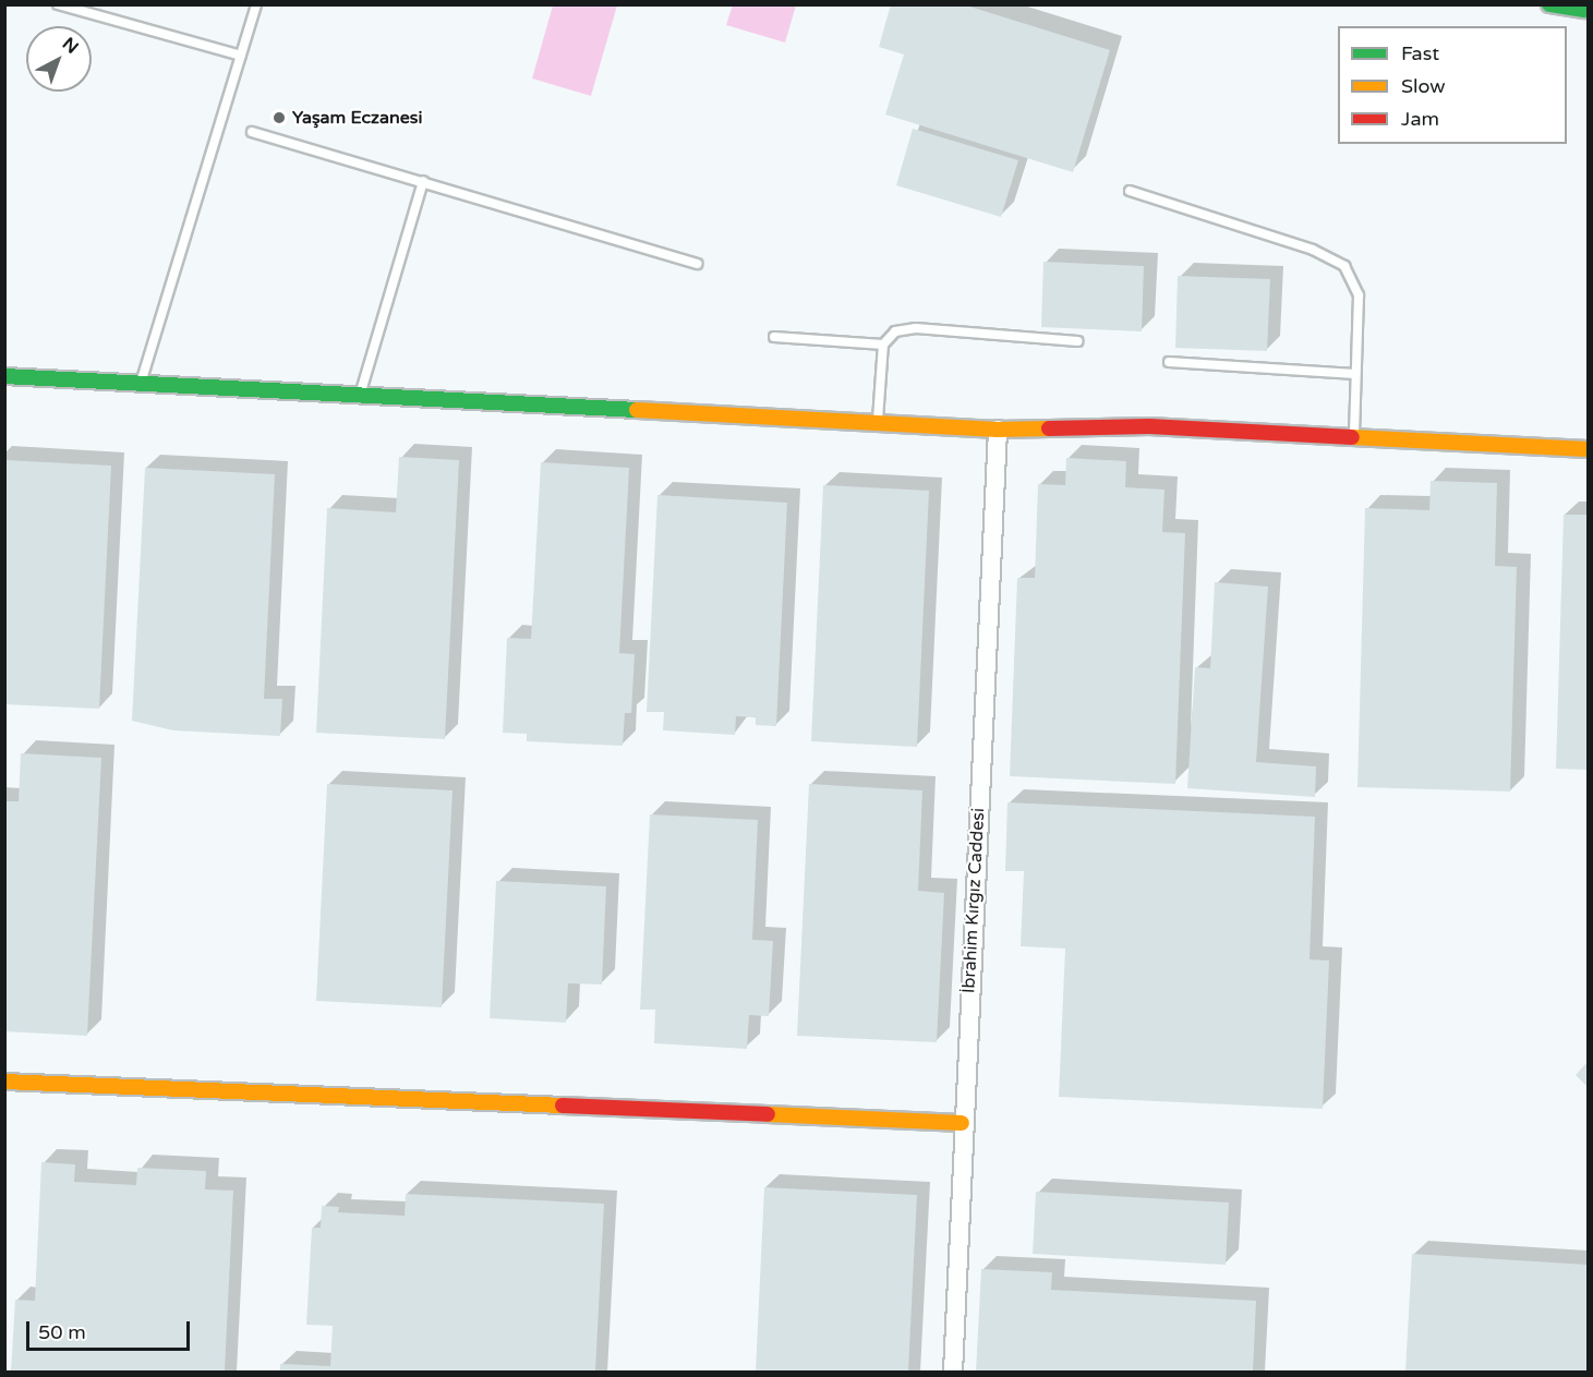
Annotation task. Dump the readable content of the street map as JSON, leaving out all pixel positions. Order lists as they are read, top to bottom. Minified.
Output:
{"streets":{"street":["İbrahim Kırgız Caddesi"]},"places":["Yaşam Eczanesi"],"legend":["Fast","Slow","Jam"],"scale_bar":"50 m","north":"top right"}
